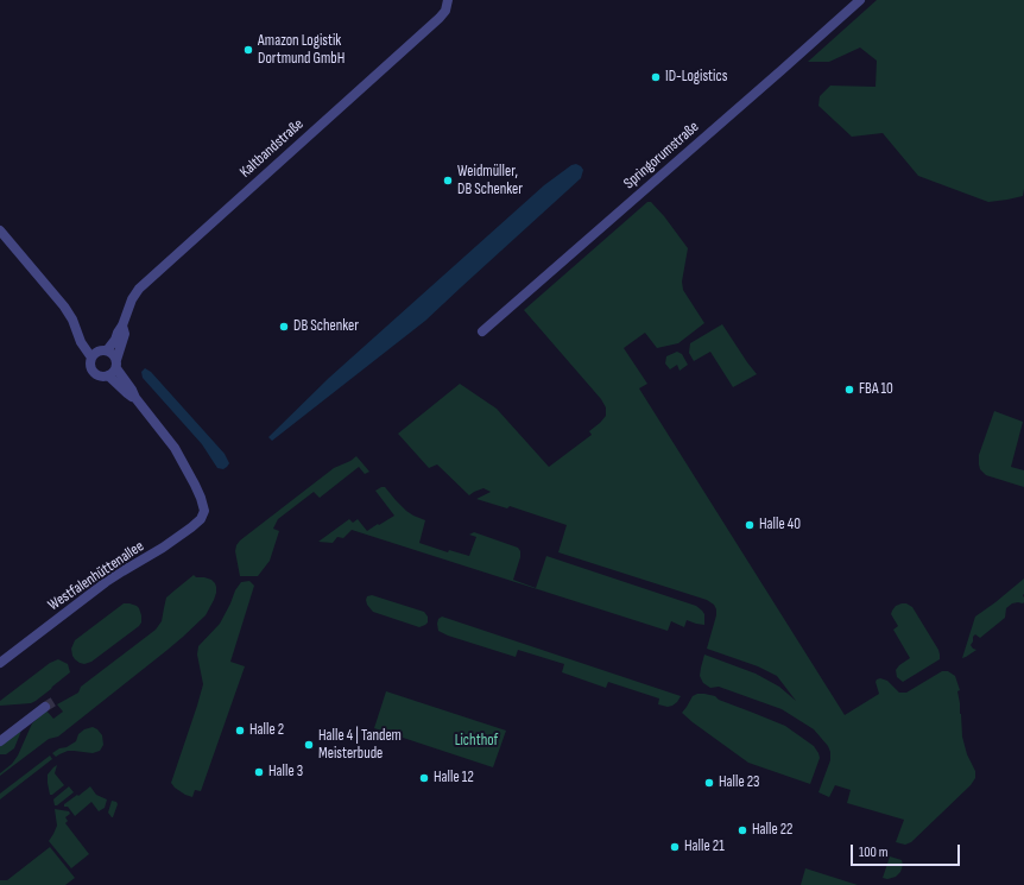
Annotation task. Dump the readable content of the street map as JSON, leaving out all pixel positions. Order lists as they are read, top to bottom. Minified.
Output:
{"streets":{"street":["Kaltbandstraße","Springorumstraße","Westfalenhüttenallee"]},"crossings":[["Kaltbandstraße","Westfalenhüttenallee"]],"parks":["Lichthof"],"places":["Amazon Logistik Dortmund GmbH","ID-Logistics","Weidmüller, DB Schenker","DB Schenker","FBA 10","Halle 40","Halle 2","Halle 4 | Tandem Meisterbude","Halle 3","Halle 12","Halle 23","Halle 22","Halle 21"],"scale_bar":"100 m"}
